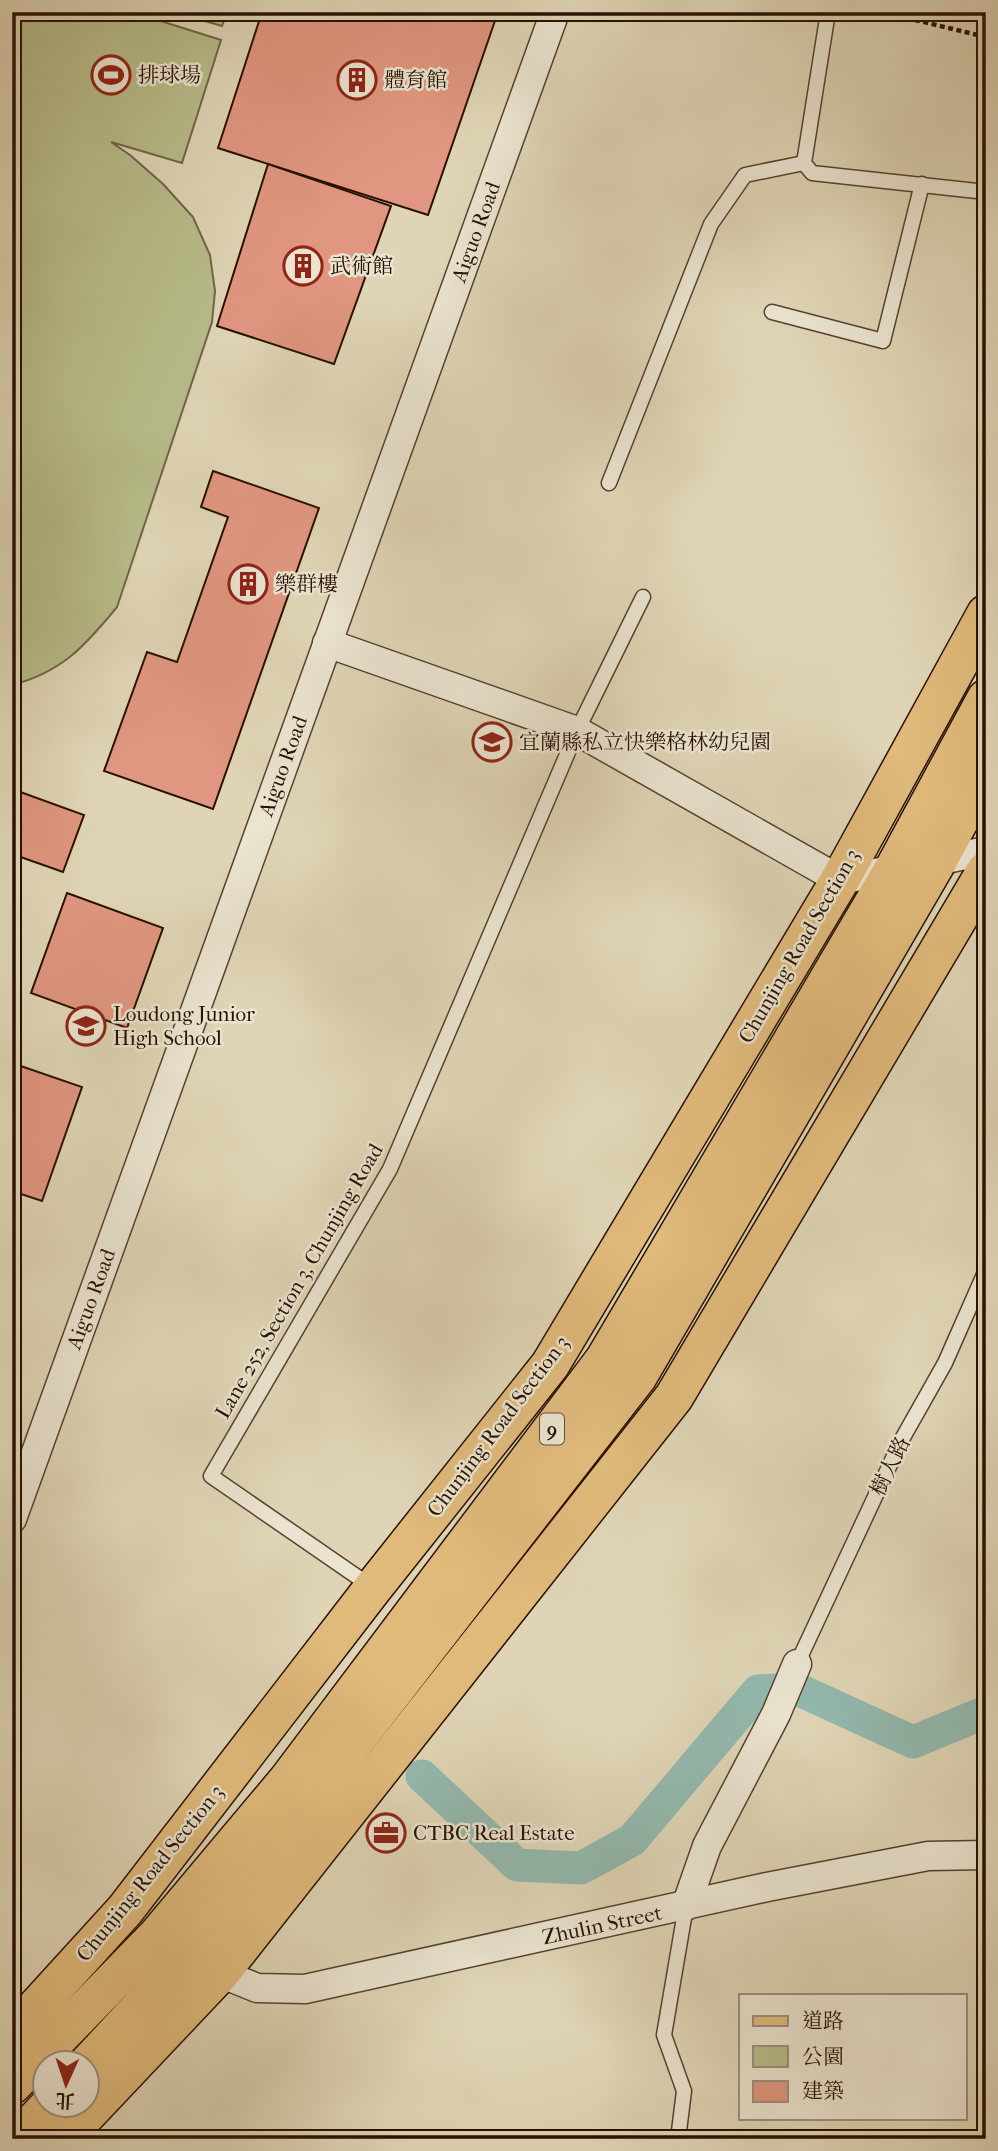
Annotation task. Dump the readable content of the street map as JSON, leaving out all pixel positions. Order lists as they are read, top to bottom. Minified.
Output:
{"streets":{"main road":["Chunjing Road Section 3","9"],"street":["Aiguo Road","Zhulin Street"],"lane":["Lane 252, Section 3, Chunjing Road","樹人路"]},"crossings":[["Chunjing Road Section 3","Lane 252, Section 3, Chunjing Road"],["Chunjing Road Section 3","Zhulin Street"]],"places":{"sports":["排球場"],"building":["體育館","武術館","樂群樓"],"school or university":["宜蘭縣私立快樂格林幼兒園","Loudong Junior High School"],"office":["CTBC Real Estate"]},"legend":["道路","公園","建築"],"north":"bottom"}
